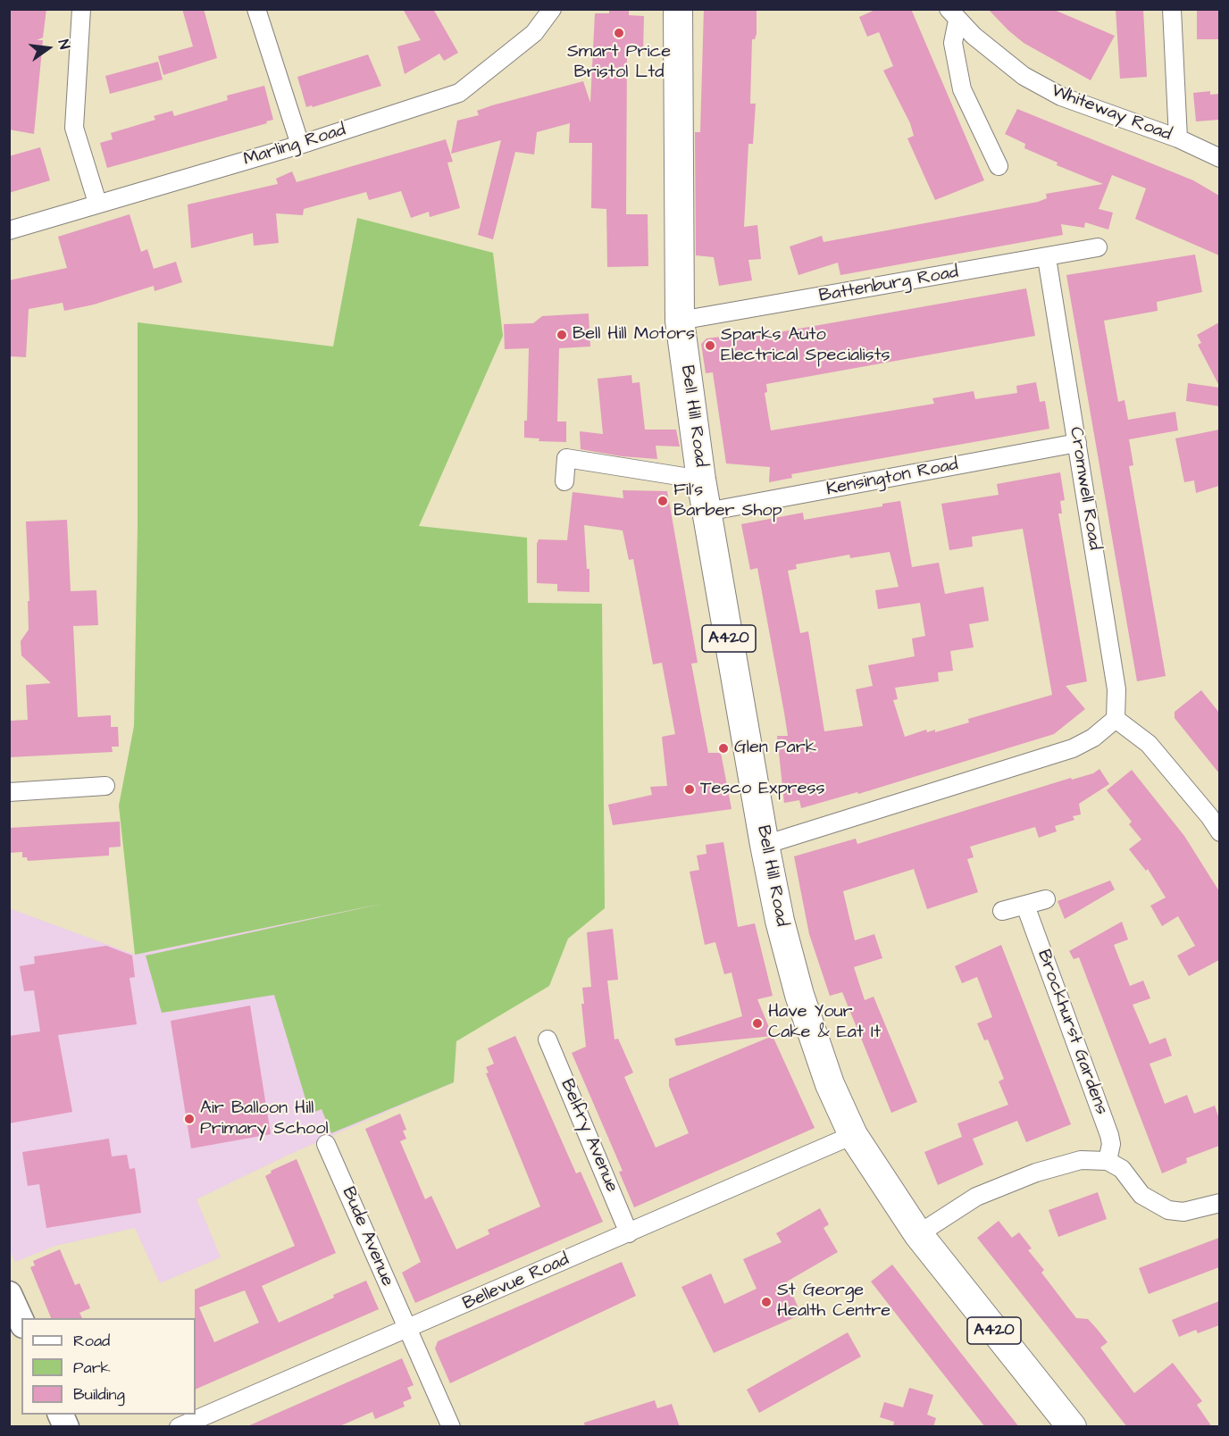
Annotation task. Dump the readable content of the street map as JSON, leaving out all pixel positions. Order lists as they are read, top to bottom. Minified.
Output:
{"streets":{"main road":["Bell Hill Road","A420"],"street":["Whiteway Road","Marling Road","Battenburg Road","Kensington Road","Cromwell Road","Brockhurst Gardens","Belfry Avenue","Bude Avenue","Bellevue Road"]},"crossings":[["Battenburg Road","Bell Hill Road"],["Battenburg Road","Cromwell Road"],["Bell Hill Road","Kensington Road"],["Bell Hill Road","A420"],["Bell Hill Road","Bellevue Road"],["Kensington Road","Cromwell Road"],["Belfry Avenue","Bellevue Road"],["Bude Avenue","Bellevue Road"]],"places":["Smart Price Bristol Ltd","Bell Hill Motors","Sparks Auto Electrical Specialists","Fil's Barber Shop","Glen Park","Tesco Express","Have Your Cake & Eat It","Air Balloon Hill Primary School","St George Health Centre"],"legend":["Road","Park","Building"],"north":"right"}
